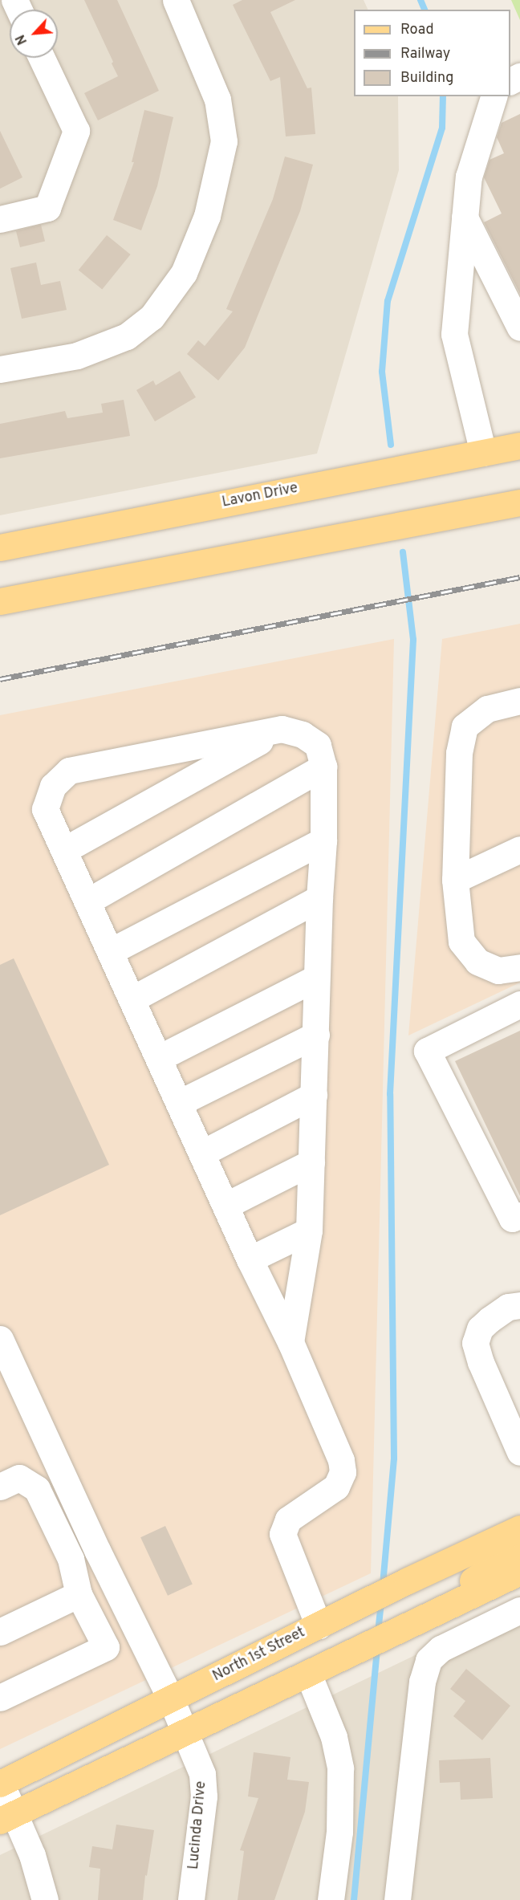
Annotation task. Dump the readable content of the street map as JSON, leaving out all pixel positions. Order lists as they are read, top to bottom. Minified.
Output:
{"streets":{"main road":["Lavon Drive","North 1st Street"],"street":["Lucinda Drive"]},"crossings":[["North 1st Street","Lucinda Drive"]],"legend":["Road","Railway","Building"],"north":"bottom left"}
